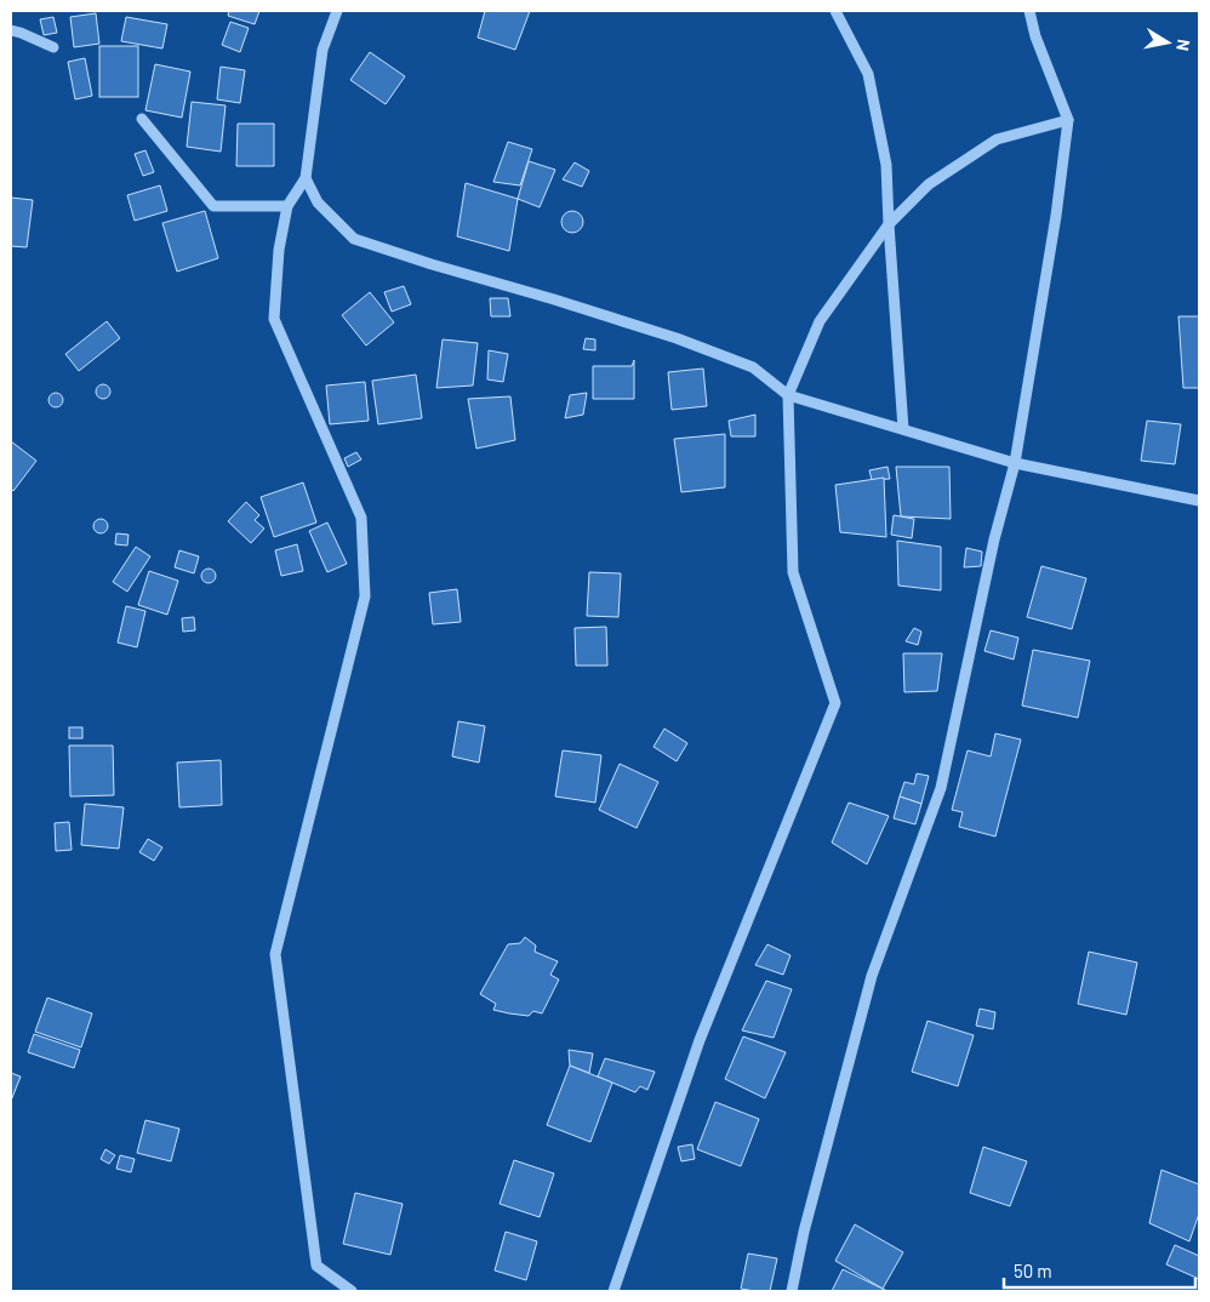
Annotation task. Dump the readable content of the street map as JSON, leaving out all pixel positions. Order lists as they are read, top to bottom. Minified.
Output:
{"scale_bar":"50 m","north":"right"}
